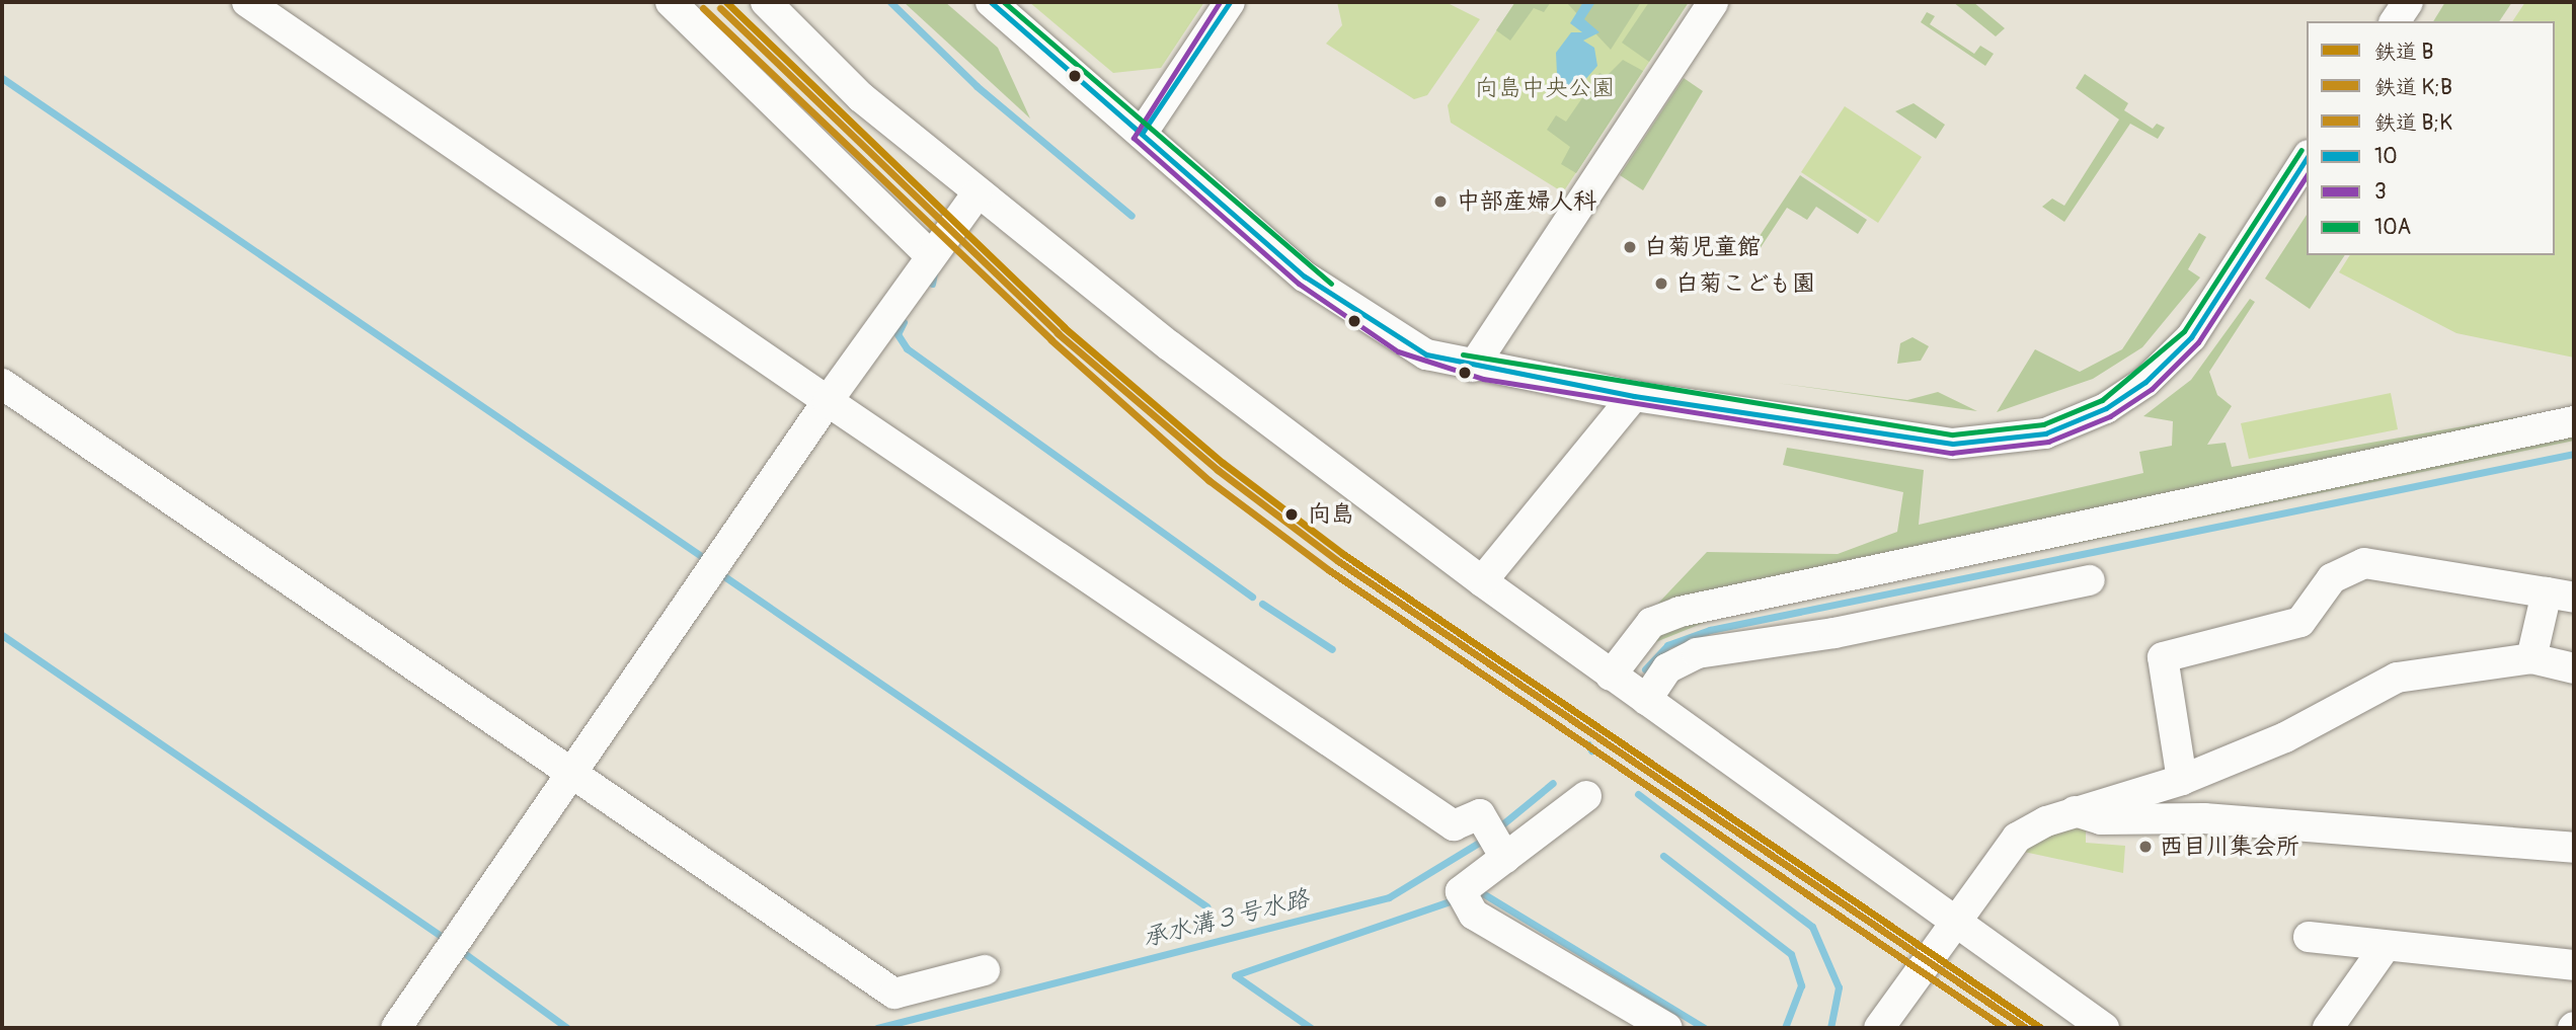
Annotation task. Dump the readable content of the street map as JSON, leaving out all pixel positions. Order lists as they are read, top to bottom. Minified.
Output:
{"water":["承水溝３号水路"],"parks":["向島中央公園"],"places":["中部産婦人科","白菊児童館","白菊こども園","向島","西目川集会所"],"lines":["rail line B","transit line 10","transit line 3","transit line 10A","rail line K;B","rail line B;K"],"legend":["鉄道 B","鉄道 K;B","鉄道 B;K","10","3","10A"]}
